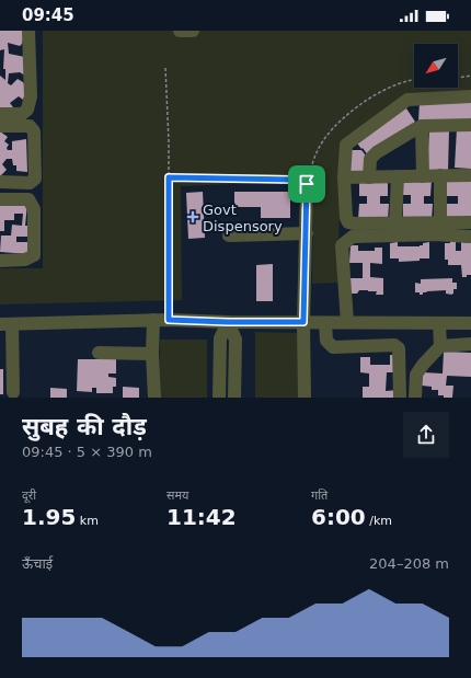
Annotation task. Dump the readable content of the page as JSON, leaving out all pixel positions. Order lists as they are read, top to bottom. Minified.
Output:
{"places":{"health":["Govt Dispensory"]},"north":"bottom left","page":{"status":"09:45","heading":["सुबह की दौड़","09:45 · 5 × 390 m"],"stats":[["दूरी","1.95 km"],["समय","11:42"],["गति","6:00 /km"]],"chart":["ऊँचाई","204–208 m"]}}
